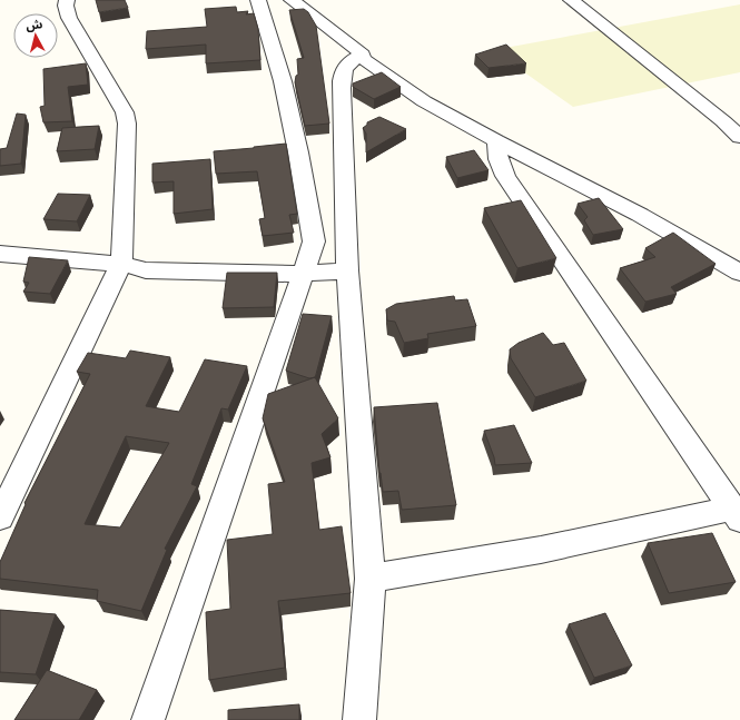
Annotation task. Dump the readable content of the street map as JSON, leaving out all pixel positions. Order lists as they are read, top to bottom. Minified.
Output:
{"north":"top"}
